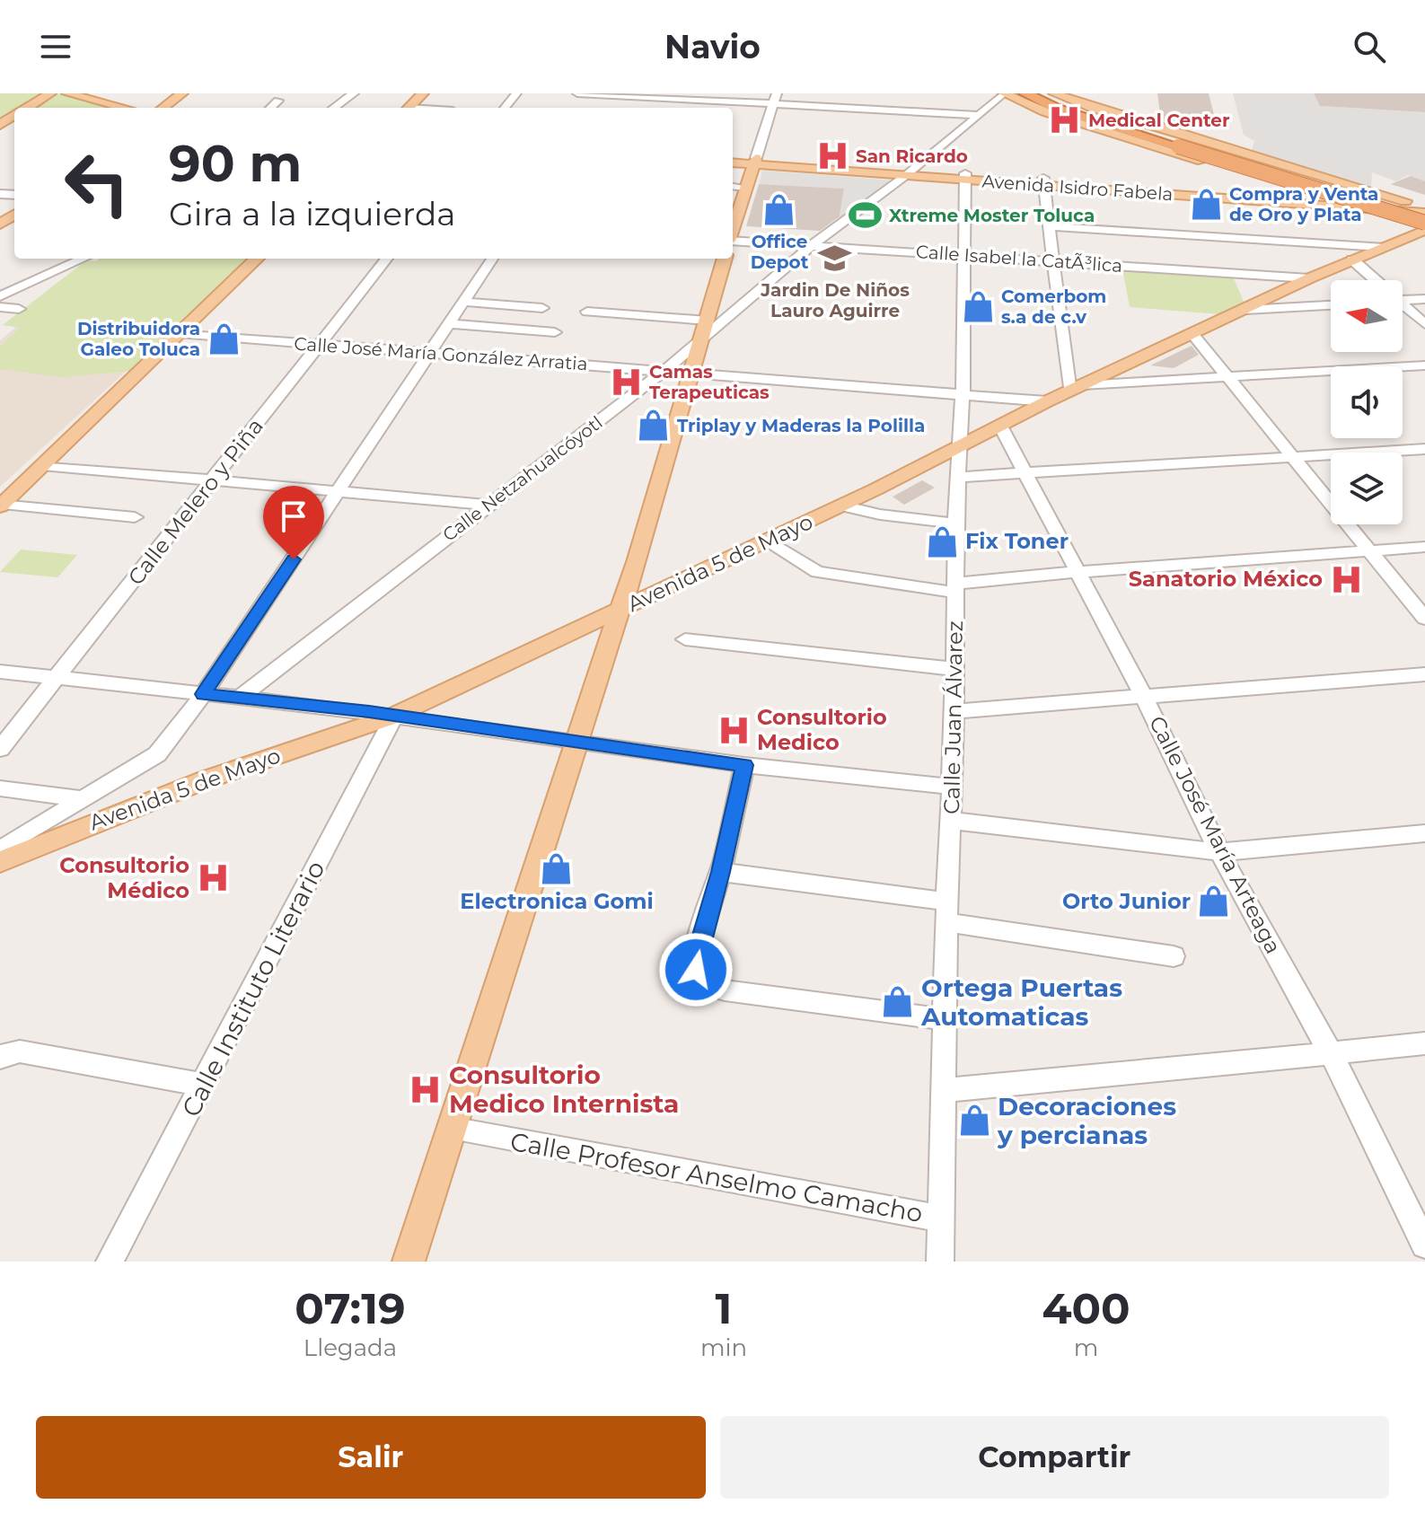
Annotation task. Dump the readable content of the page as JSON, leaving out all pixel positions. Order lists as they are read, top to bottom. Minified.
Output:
{"streets":{"main road":["Avenida Isidro Fabela","Avenida 5 de Mayo"],"street":["Calle Isabel la CatÃ³lica","Calle José María González Arratia","Calle Netzahualcóyotl","Calle Melero y Piña","Calle Juan Álvarez","Calle José María Arteaga","Calle Instituto Literario","Calle Profesor Anselmo Camacho"]},"crossings":[["Avenida Isidro Fabela","Calle Netzahualcóyotl"],["Avenida Isidro Fabela","Calle Juan Álvarez"],["Calle Isabel la CatÃ³lica","Calle Netzahualcóyotl"],["Calle Isabel la CatÃ³lica","Avenida 5 de Mayo"],["Calle Isabel la CatÃ³lica","Calle Juan Álvarez"],["Calle José María González Arratia","Calle Netzahualcóyotl"],["Calle José María González Arratia","Calle Melero y Piña"],["Calle José María González Arratia","Avenida 5 de Mayo"],["Calle José María González Arratia","Calle Juan Álvarez"],["Avenida 5 de Mayo","Calle Juan Álvarez"],["Avenida 5 de Mayo","Calle José María Arteaga"],["Avenida 5 de Mayo","Calle Instituto Literario"],["Calle Juan Álvarez","Calle Profesor Anselmo Camacho"]],"places":{"hospital":["Medical Center","San Ricardo","Camas Terapeuticas","Sanatorio México","Consultorio Medico","Consultorio Médico","Consultorio Medico Internista"],"shop":["Compra y Venta de Oro y Plata","Office Depot","Comerbom s.a de c.v","Distribuidora Galeo Toluca","Triplay y Maderas la Polilla","Fix Toner","Electronica Gomi","Orto Junior","Ortega Puertas Automaticas","Decoraciones y percianas"],"sports":["Xtreme Moster Toluca"],"school or university":["Jardin De Niños Lauro Aguirre"]},"north":"left","page":{"header":"Navio","turn":["90 m","Gira a la izquierda"],"eta":["07:19","Llegada","1","min","400","m"],"buttons":["Salir","Compartir"]}}
